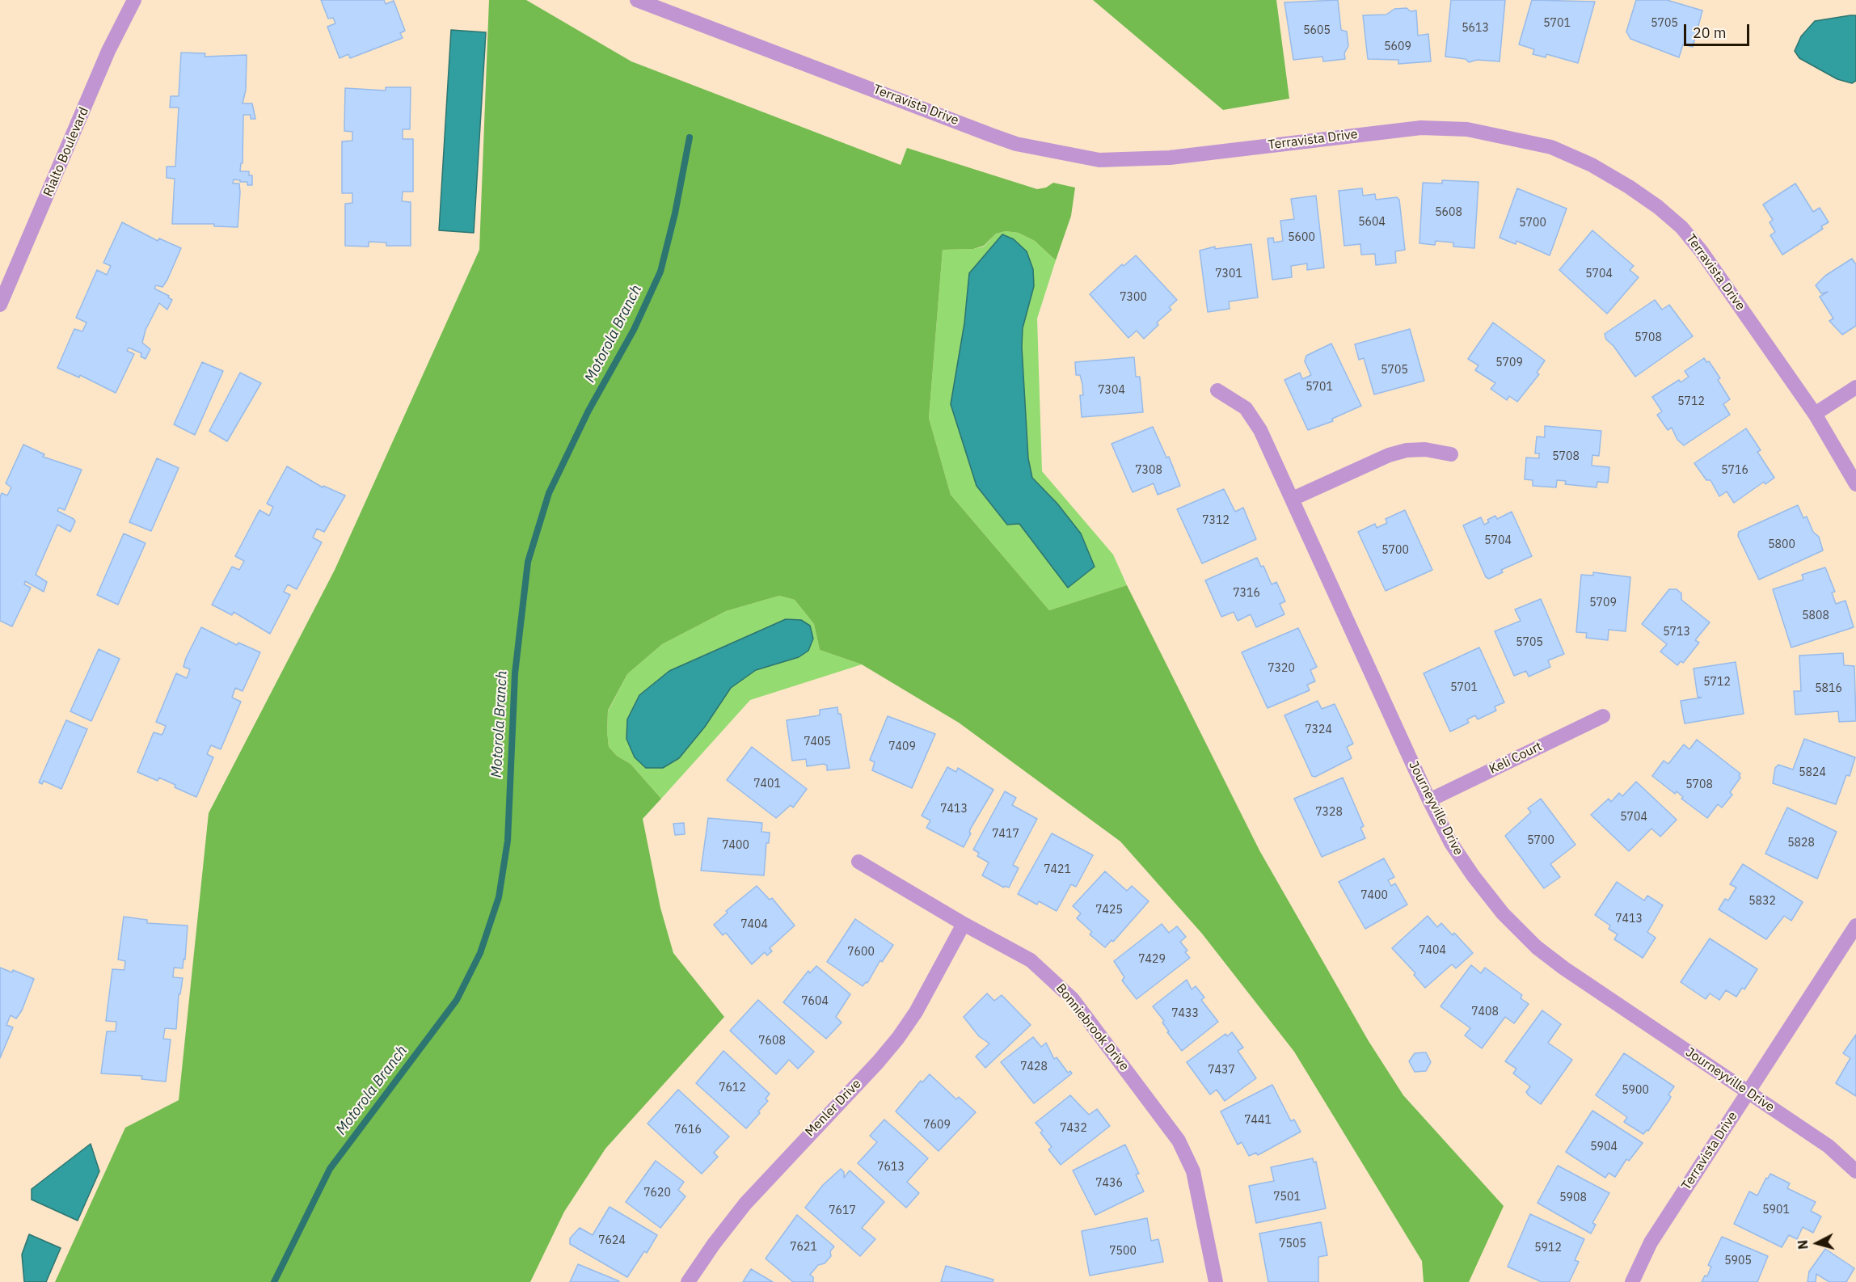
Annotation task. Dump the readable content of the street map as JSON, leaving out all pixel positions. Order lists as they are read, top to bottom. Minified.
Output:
{"streets":{"street":["Terravista Drive","Rialto Boulevard","Keli Court","Journeyville Drive","Bonniebrook Drive","Menler Drive"]},"crossings":[["Terravista Drive","Journeyville Drive"],["Keli Court","Journeyville Drive"],["Bonniebrook Drive","Menler Drive"]],"water":["Motorola Branch"],"house_numbers":["5701","5705","5613","5605","5609","5608","5604","5700","5600","7301","5704","7300","5708","5709","5705","5701","7304","5712","5708","7308","5716","7312","5704","5800","5700","7316","5709","5808","5713","5705","7320","5712","5701","5816","7324","7405","7409","5824","7401","5708","7413","7328","5704","7417","5700","5828","7400","7421","7400","5832","7425","7413","7404","7404","7600","7429","7604","7408","7433","7608","7428","7437","7612","5900","7441","7609","7432","7616","5904","7613","7436","7620","7501","5908","5901","7617","7624","7505","7621","5912","7500","5905"],"scale_bar":"20 m","north":"left"}
